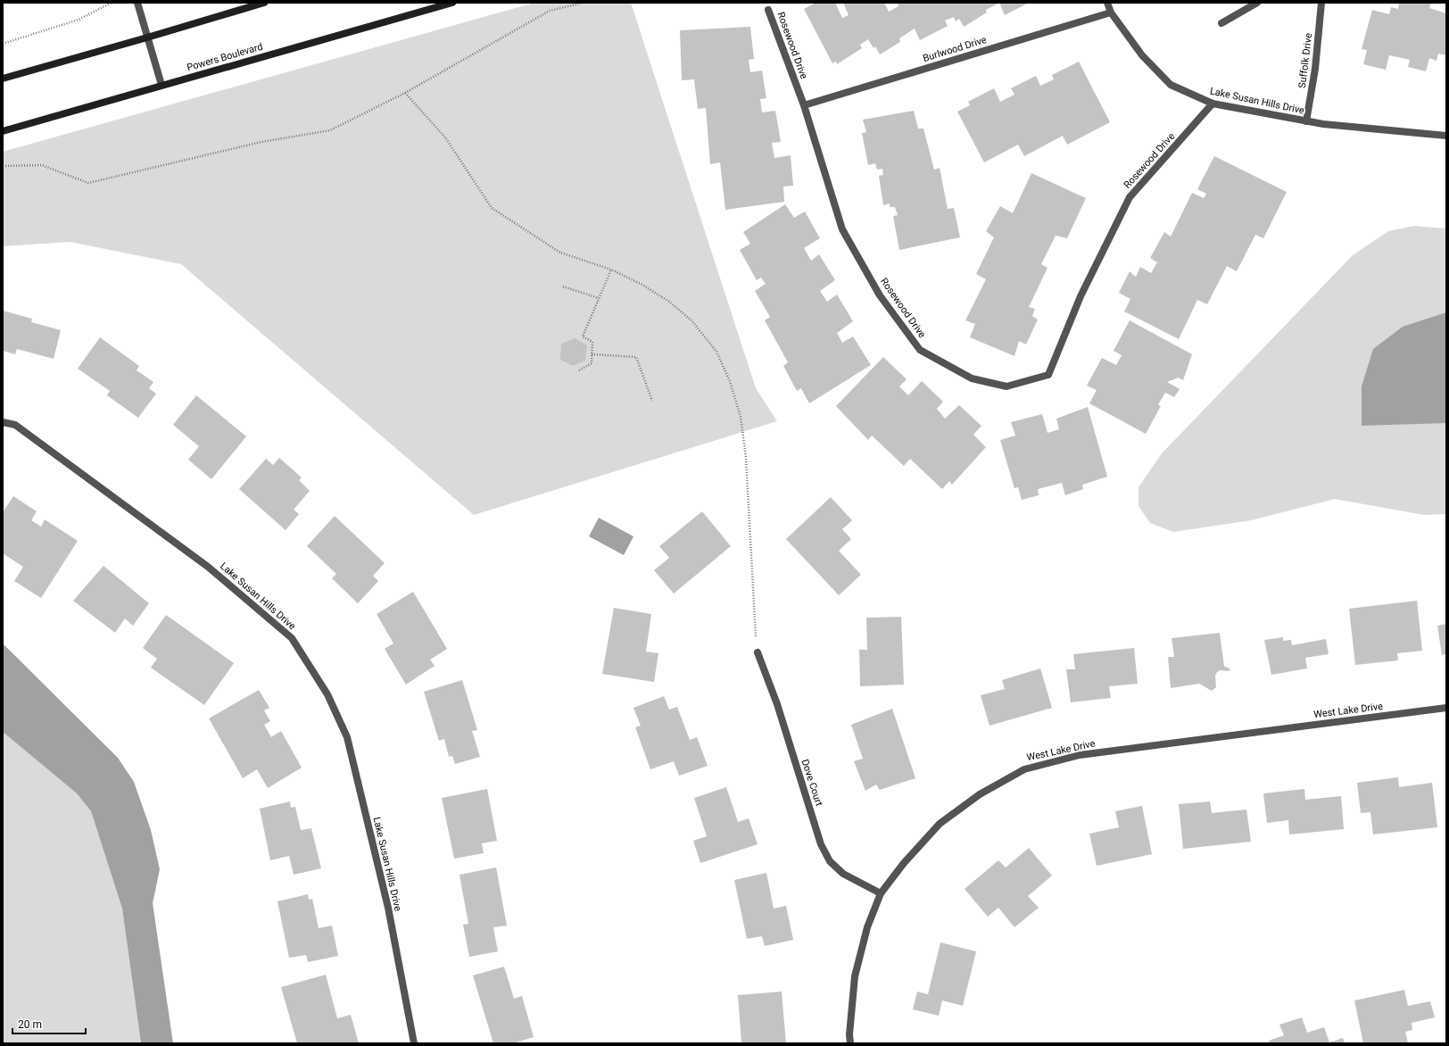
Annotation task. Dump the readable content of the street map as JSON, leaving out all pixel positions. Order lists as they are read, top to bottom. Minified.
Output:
{"streets":{"main road":["Powers Boulevard"],"street":["Rosewood Drive","Burlwood Drive","Suffolk Drive","Lake Susan Hills Drive","West Lake Drive","Dove Court"]},"crossings":[["Rosewood Drive","Burlwood Drive"],["Rosewood Drive","Lake Susan Hills Drive"],["Burlwood Drive","Lake Susan Hills Drive"],["Suffolk Drive","Lake Susan Hills Drive"],["West Lake Drive","Dove Court"]],"scale_bar":"20 m"}
